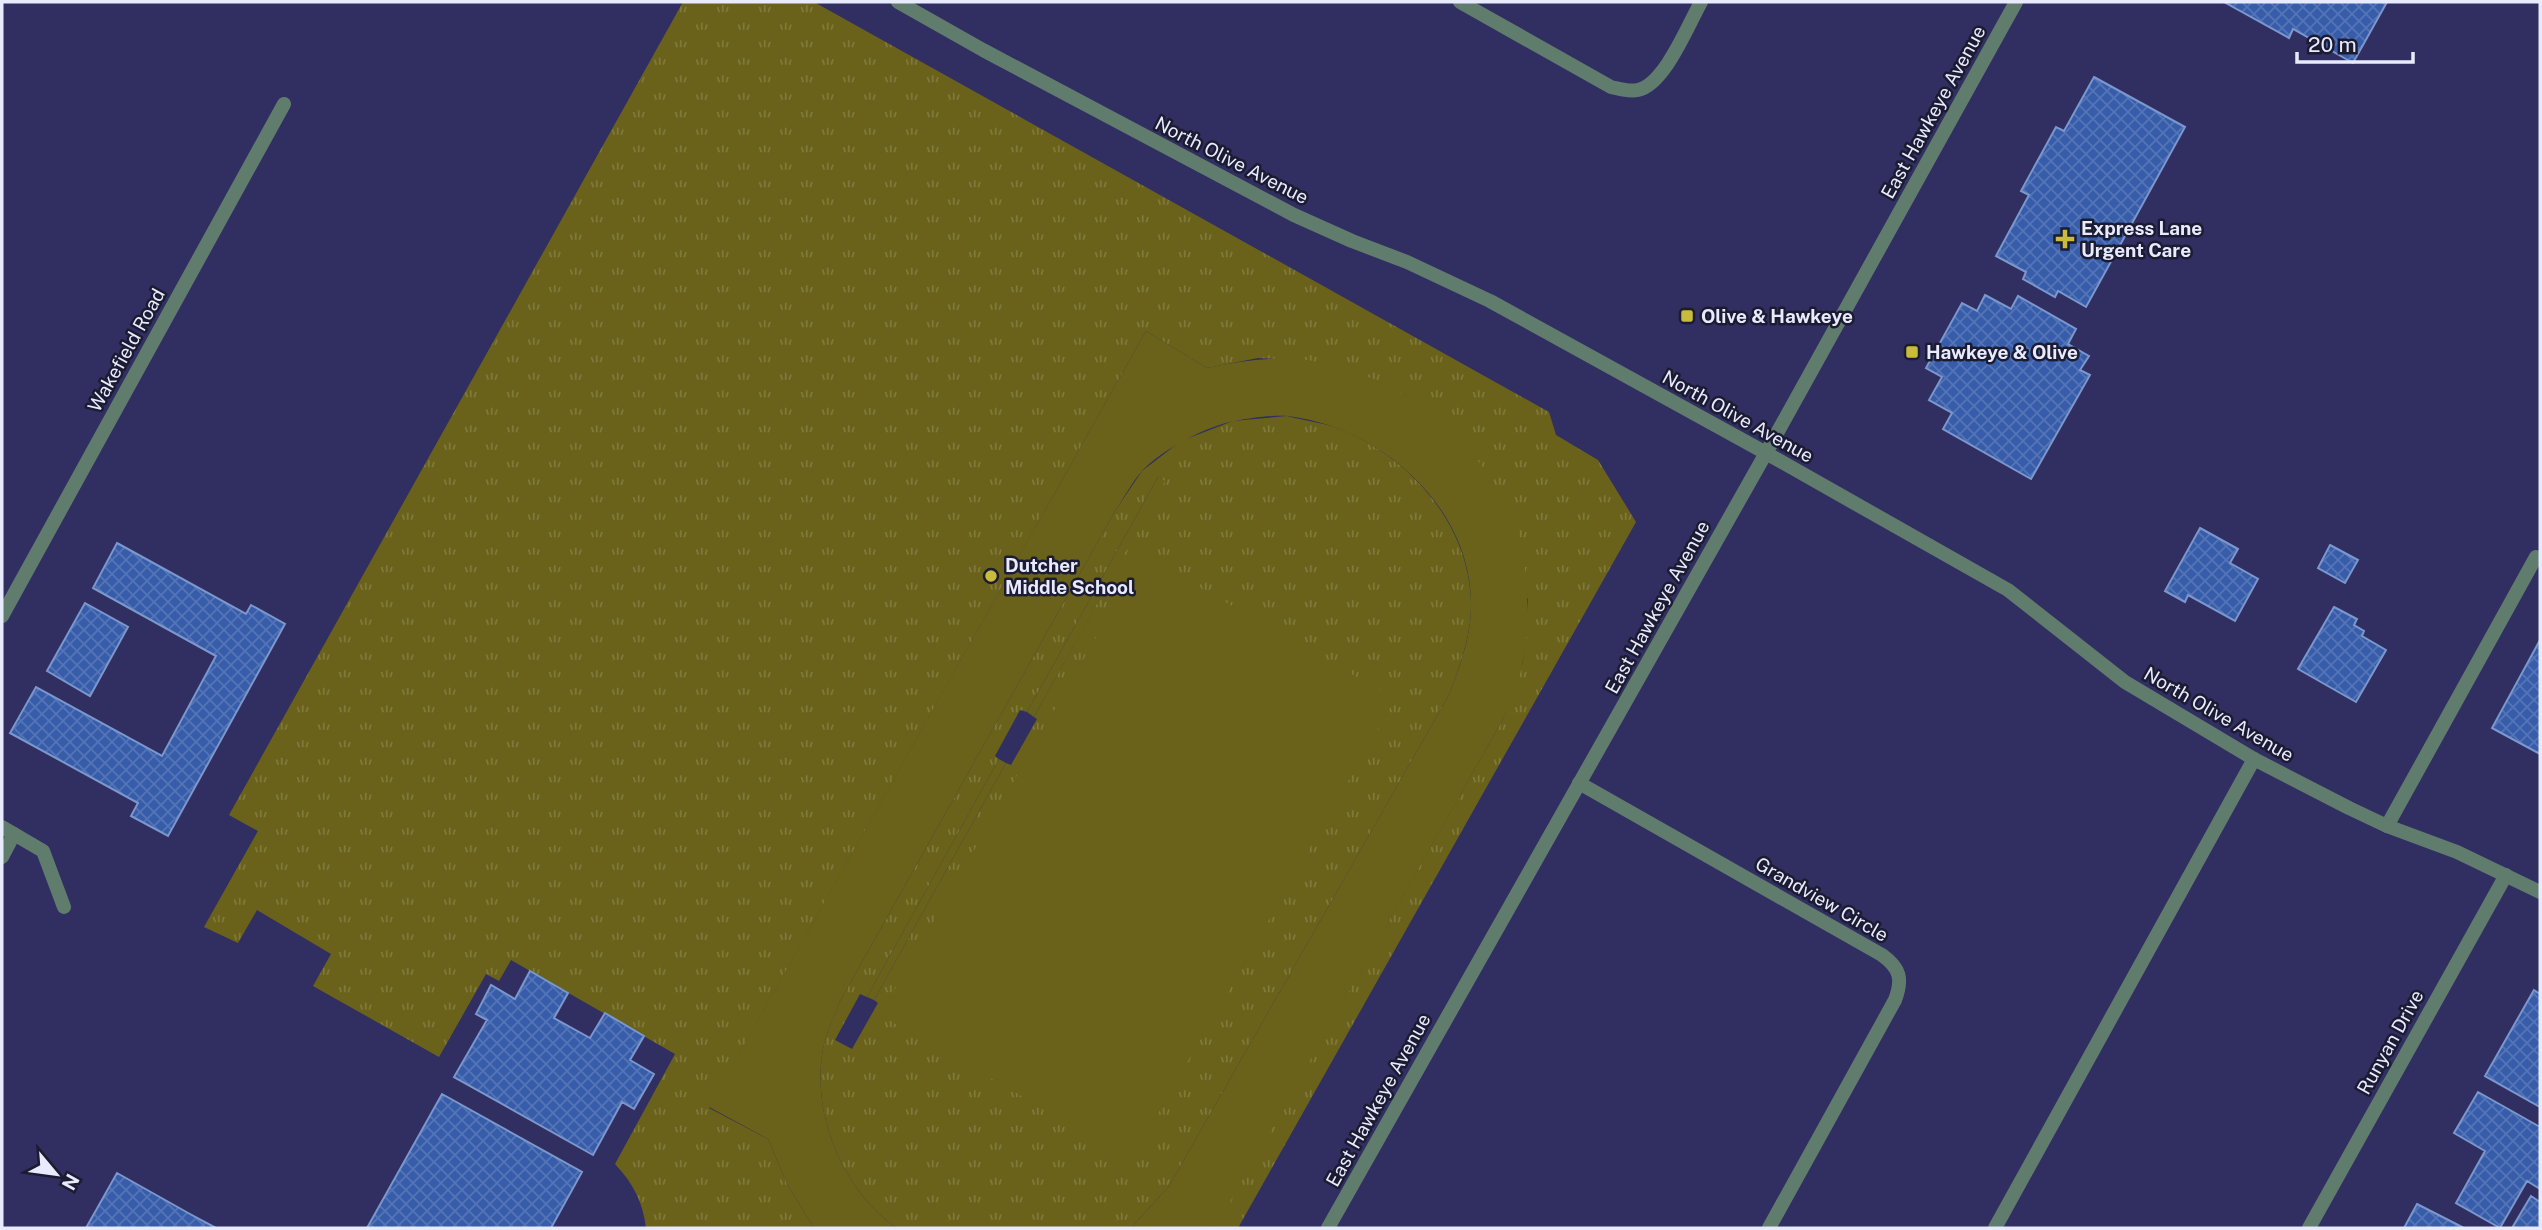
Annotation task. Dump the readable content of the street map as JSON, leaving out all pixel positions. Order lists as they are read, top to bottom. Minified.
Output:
{"streets":{"street":["East Hawkeye Avenue","North Olive Avenue","Wakefield Road","Grandview Circle","Runyan Drive"]},"crossings":[["East Hawkeye Avenue","North Olive Avenue"],["East Hawkeye Avenue","Grandview Circle"],["North Olive Avenue","Runyan Drive"]],"places":{"health":["Express Lane Urgent Care"],"transit":["Olive & Hawkeye","Hawkeye & Olive"],"other":["Dutcher Middle School"]},"scale_bar":"20 m","north":"bottom right"}
